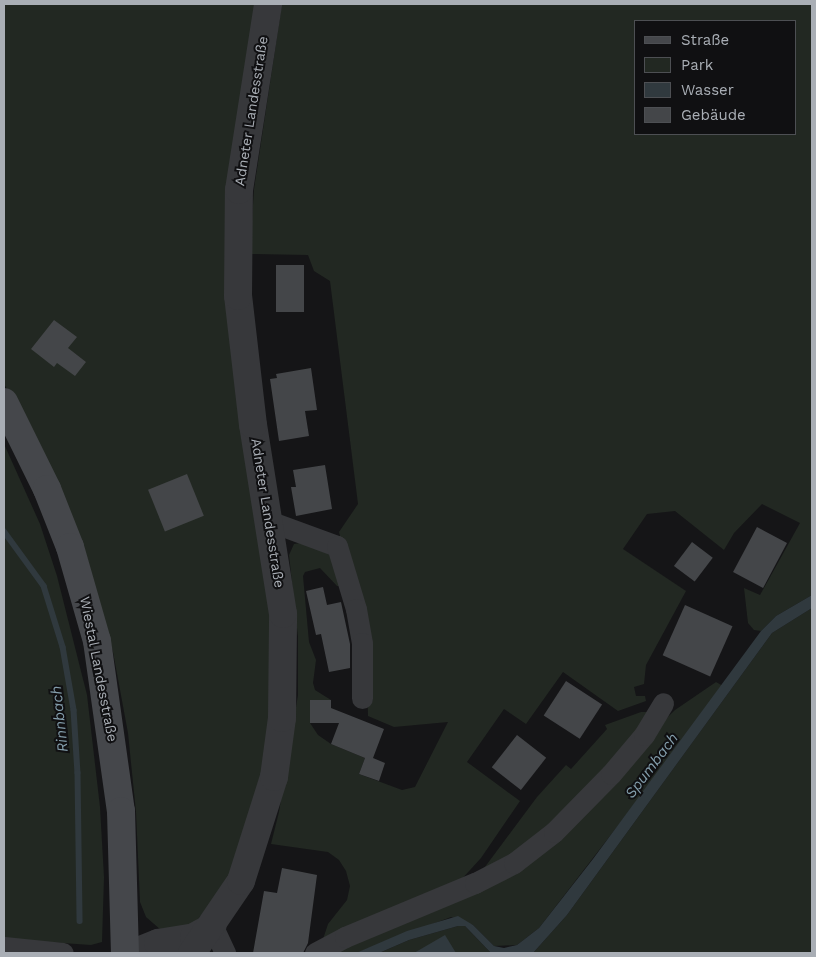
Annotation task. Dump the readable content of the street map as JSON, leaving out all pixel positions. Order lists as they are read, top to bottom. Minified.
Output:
{"streets":{"main road":["Wiestal Landesstraße"],"street":["Adneter Landesstraße"]},"water":["Rinnbach","Spumbach"],"legend":["Straße","Park","Wasser","Gebäude"]}
